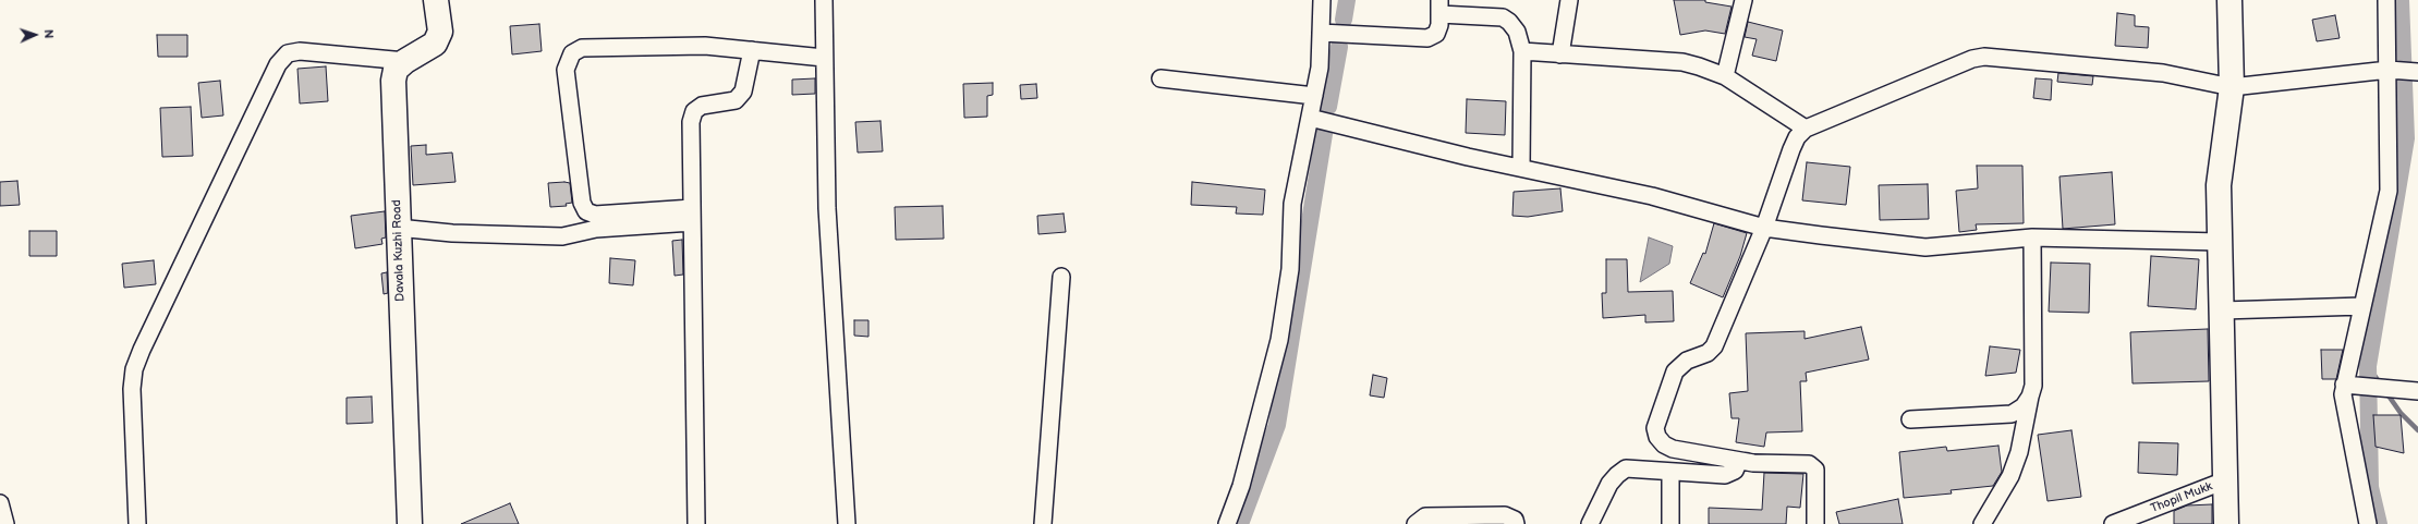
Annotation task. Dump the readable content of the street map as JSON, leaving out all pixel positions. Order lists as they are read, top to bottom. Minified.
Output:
{"streets":{"street":["Davala Kuzhi Road","Thopil Mukk"]},"north":"right"}
